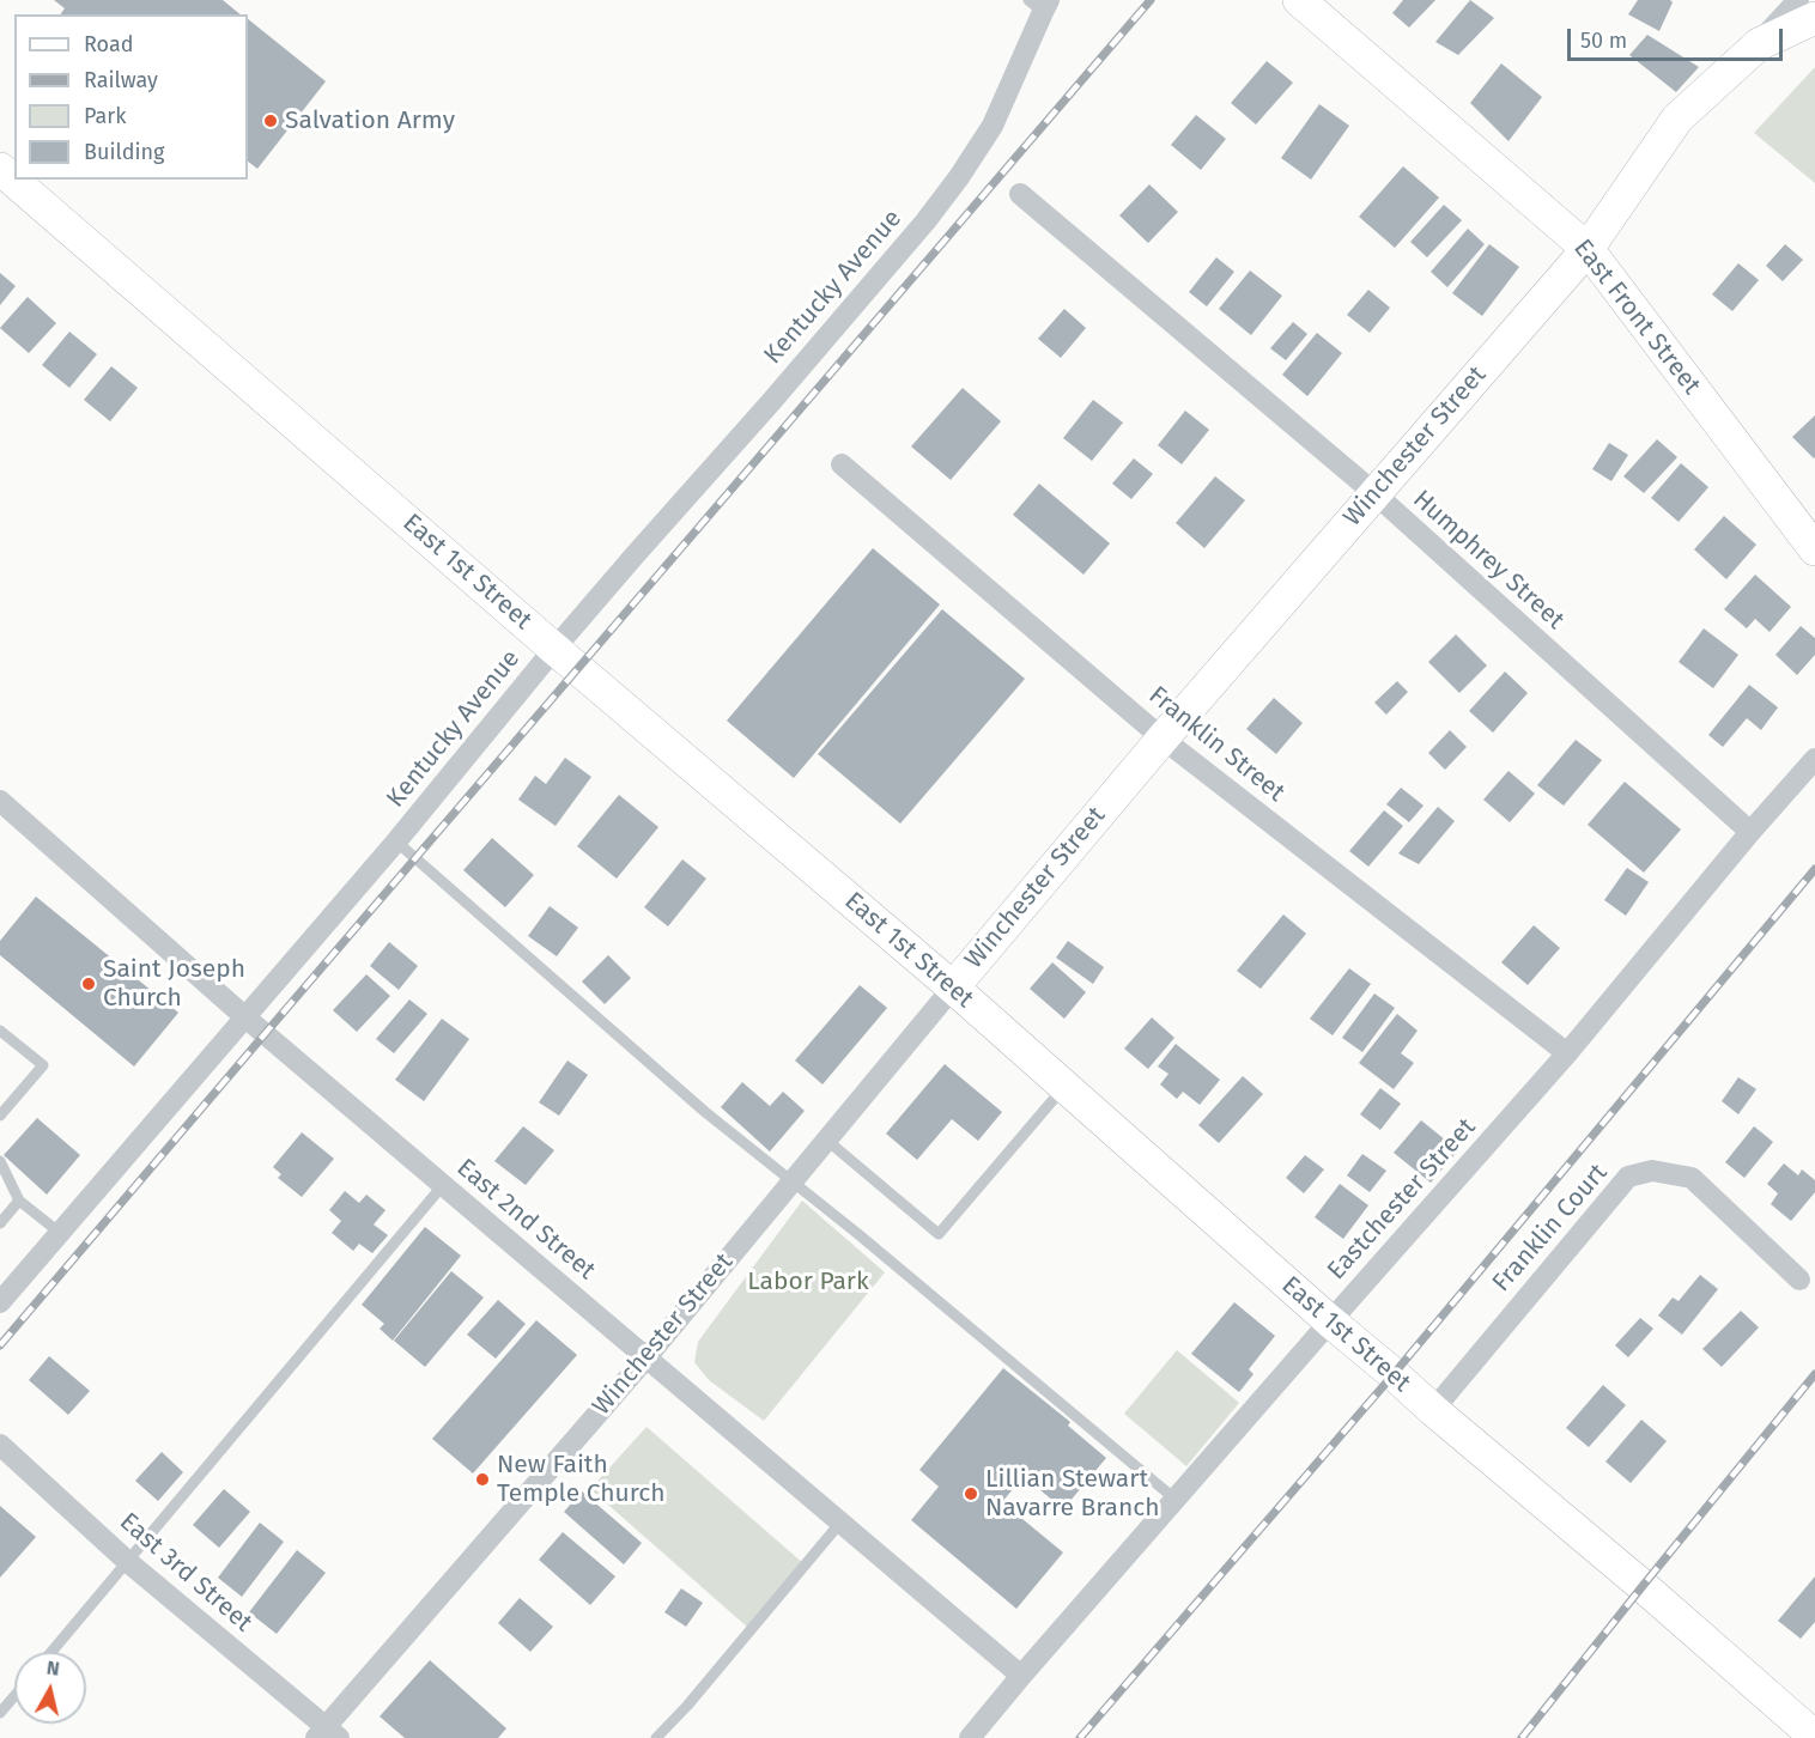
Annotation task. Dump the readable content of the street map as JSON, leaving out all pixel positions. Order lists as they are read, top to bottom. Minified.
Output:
{"streets":{"street":["Kentucky Avenue","East Front Street","Winchester Street","Humphrey Street","East 1st Street","Franklin Street","Eastchester Street","East 2nd Street","Franklin Court","East 3rd Street"]},"crossings":[["Kentucky Avenue","East 1st Street"],["Kentucky Avenue","East 2nd Street"],["East Front Street","Winchester Street"],["Winchester Street","Humphrey Street"],["Winchester Street","East 1st Street"],["Winchester Street","Franklin Street"],["Winchester Street","East 2nd Street"],["Winchester Street","East 3rd Street"],["Humphrey Street","Eastchester Street"],["East 1st Street","Eastchester Street"],["East 1st Street","Franklin Court"],["Franklin Street","Eastchester Street"],["Eastchester Street","East 2nd Street"]],"parks":["Labor Park"],"places":["Salvation Army","Saint Joseph Church","New Faith Temple Church","Lillian Stewart Navarre Branch"],"legend":["Road","Railway","Park","Building"],"scale_bar":"50 m","north":"top"}
